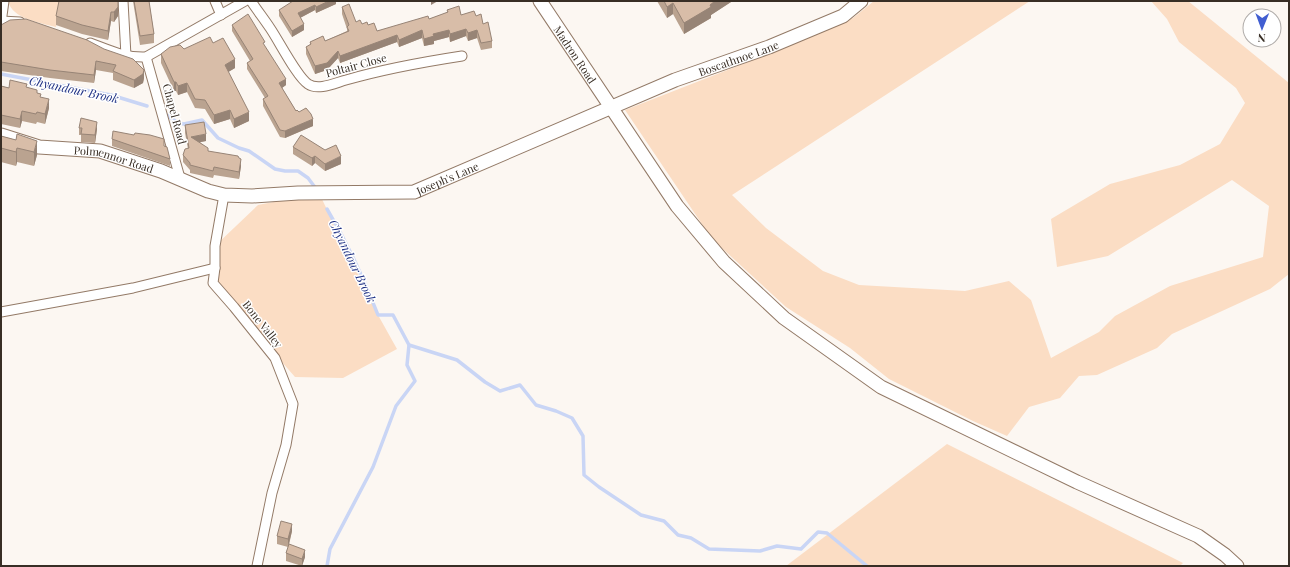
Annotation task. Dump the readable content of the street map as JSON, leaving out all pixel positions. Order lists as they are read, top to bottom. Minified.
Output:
{"streets":{"main road":["Madron Road","Boscathnoe Lane","Polmennor Road","Joseph's Lane"],"street":["Poltair Close","Chapel Road","Bone Valley"]},"crossings":[["Madron Road","Boscathnoe Lane"],["Madron Road","Joseph's Lane"],["Boscathnoe Lane","Joseph's Lane"],["Chapel Road","Polmennor Road"],["Polmennor Road","Joseph's Lane"],["Polmennor Road","Bone Valley"],["Joseph's Lane","Bone Valley"]],"water":["Chyandour Brook"],"north":"bottom"}
